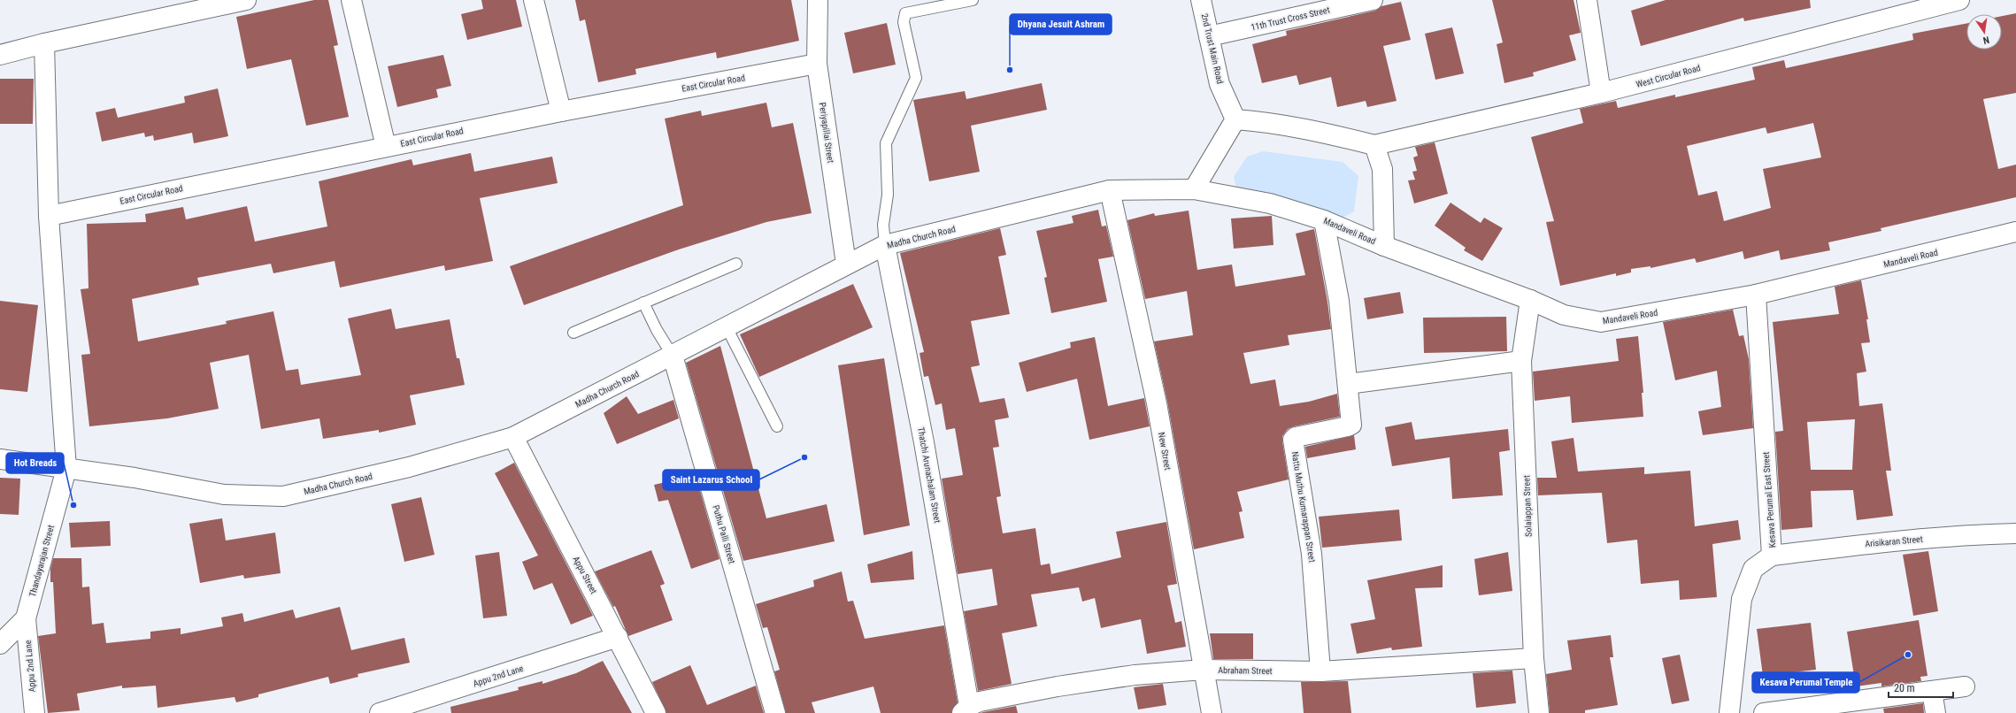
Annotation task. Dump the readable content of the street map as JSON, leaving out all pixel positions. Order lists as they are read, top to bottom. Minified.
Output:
{"streets":{"street":["11th Trust Cross Street","2nd Trust Main Road","West Circular Road","East Circular Road","Periyapillai Street","Mandaveli Road","Madha Church Road","New Street","Thatchi Arunachalam Street","Kesava Perumal East Street","Solaiappan Street","Nattu Muthu Kumarappan Street","Puthu Palli Street","Arisikaran Street","Thandayarajan Street","Appu Street","Appu 2nd Lane","Abraham Street"]},"crossings":[["11th Trust Cross Street","2nd Trust Main Road"],["East Circular Road","Periyapillai Street"],["East Circular Road","Thandayarajan Street"],["Periyapillai Street","Madha Church Road"],["Mandaveli Road","Madha Church Road"],["Mandaveli Road","Kesava Perumal East Street"],["Mandaveli Road","Solaiappan Street"],["Mandaveli Road","Nattu Muthu Kumarappan Street"],["Madha Church Road","New Street"],["Madha Church Road","Thatchi Arunachalam Street"],["Madha Church Road","Puthu Palli Street"],["Madha Church Road","Thandayarajan Street"],["Madha Church Road","Appu Street"],["New Street","Abraham Street"],["Thatchi Arunachalam Street","Abraham Street"],["Kesava Perumal East Street","Arisikaran Street"],["Solaiappan Street","Abraham Street"],["Nattu Muthu Kumarappan Street","Abraham Street"],["Thandayarajan Street","Appu 2nd Lane"],["Appu Street","Appu 2nd Lane"]],"places":["Dhyana Jesuit Ashram","Saint Lazarus School","Hot Breads","Kesava Perumal Temple"],"scale_bar":"20 m","north":"bottom"}
